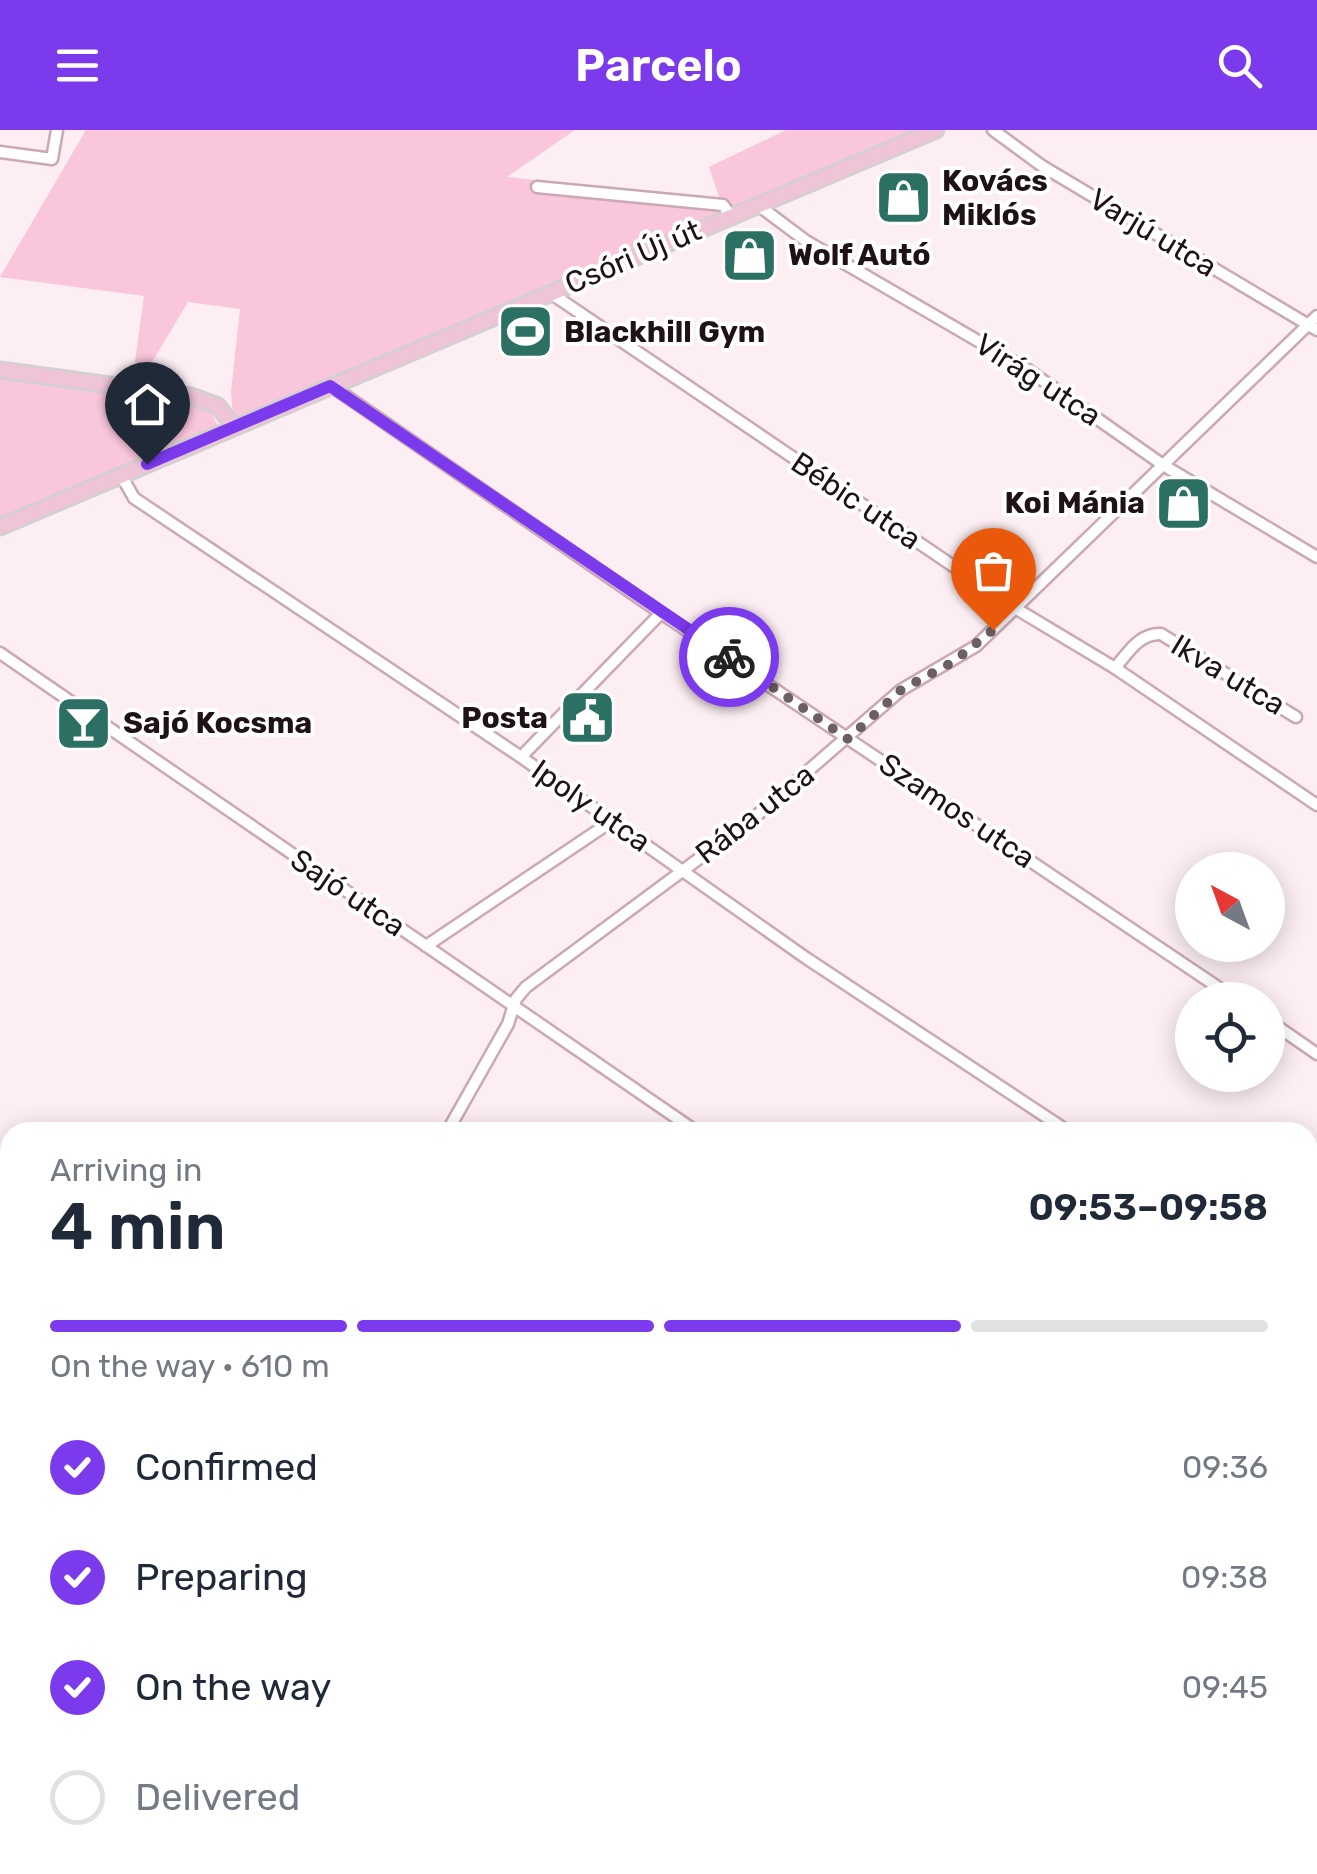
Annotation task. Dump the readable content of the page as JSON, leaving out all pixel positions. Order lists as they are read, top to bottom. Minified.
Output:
{"streets":{"main road":["Csóri Új út"],"street":["Varjú utca","Virág utca","Bébic utca","Ikva utca","Ipoly utca","Szamos utca","Rába utca","Sajó utca"]},"crossings":[["Varjú utca","Rába utca"],["Csóri Új út","Virág utca"],["Csóri Új út","Bébic utca"],["Csóri Új út","Ipoly utca"],["Csóri Új út","Szamos utca"],["Virág utca","Rába utca"],["Bébic utca","Ikva utca"],["Bébic utca","Rába utca"],["Ipoly utca","Rába utca"],["Szamos utca","Rába utca"],["Rába utca","Sajó utca"]],"places":{"shop":["Kovács Miklós","Wolf Autó","Koi Mánia"],"sports":["Blackhill Gym"],"public building":["Posta"],"bar":["Sajó Kocsma"]},"north":"top left","page":{"header":"Parcelo","heading":["4 min","Arriving in","09:53–09:58"],"bar":"On the way · 610 m","list":[["Confirmed","09:36"],["Preparing","09:38"],["On the way","09:45"],"Delivered"]}}
